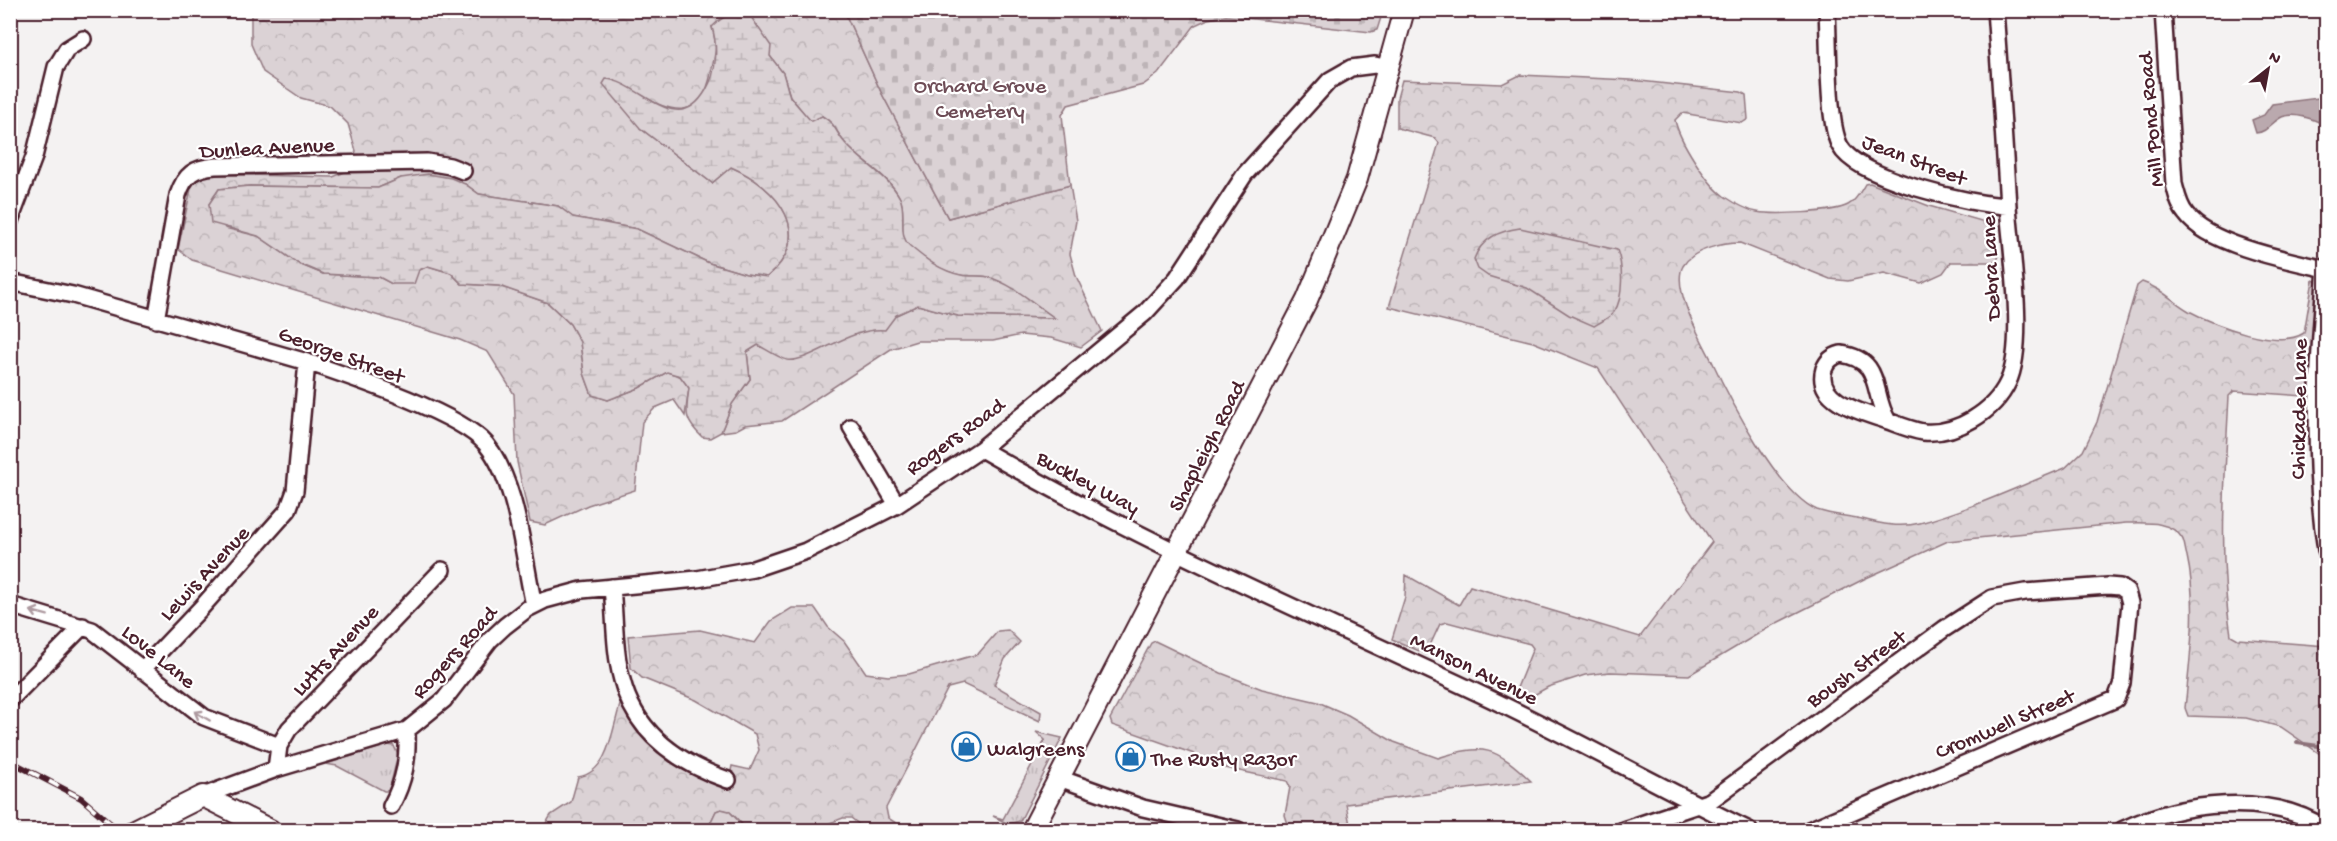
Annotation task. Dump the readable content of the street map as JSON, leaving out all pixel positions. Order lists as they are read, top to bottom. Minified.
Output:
{"streets":{"main road":["Shapleigh Road"],"street":["Mill Pond Road","Dunlea Avenue","Jean Street","Debra Lane","George Street","Chickadee Lane","Rogers Road","Buckley Way","Lewis Avenue","Lutts Avenue","Love Lane","Manson Avenue","Boush Street","Cromwell Street"]},"crossings":[["Mill Pond Road","Chickadee Lane"],["Dunlea Avenue","George Street"],["Jean Street","Debra Lane"],["George Street","Rogers Road"],["George Street","Lewis Avenue"],["Rogers Road","Shapleigh Road"],["Rogers Road","Buckley Way"],["Rogers Road","Lutts Avenue"],["Shapleigh Road","Buckley Way"],["Shapleigh Road","Manson Avenue"],["Buckley Way","Manson Avenue"],["Lewis Avenue","Love Lane"],["Lutts Avenue","Love Lane"],["Manson Avenue","Boush Street"],["Boush Street","Cromwell Street"]],"one_way":["Love Lane"],"parks":["Orchard Grove Cemetery"],"places":{"shop":["Walgreens","The Rusty Razor"]},"north":"top right"}
